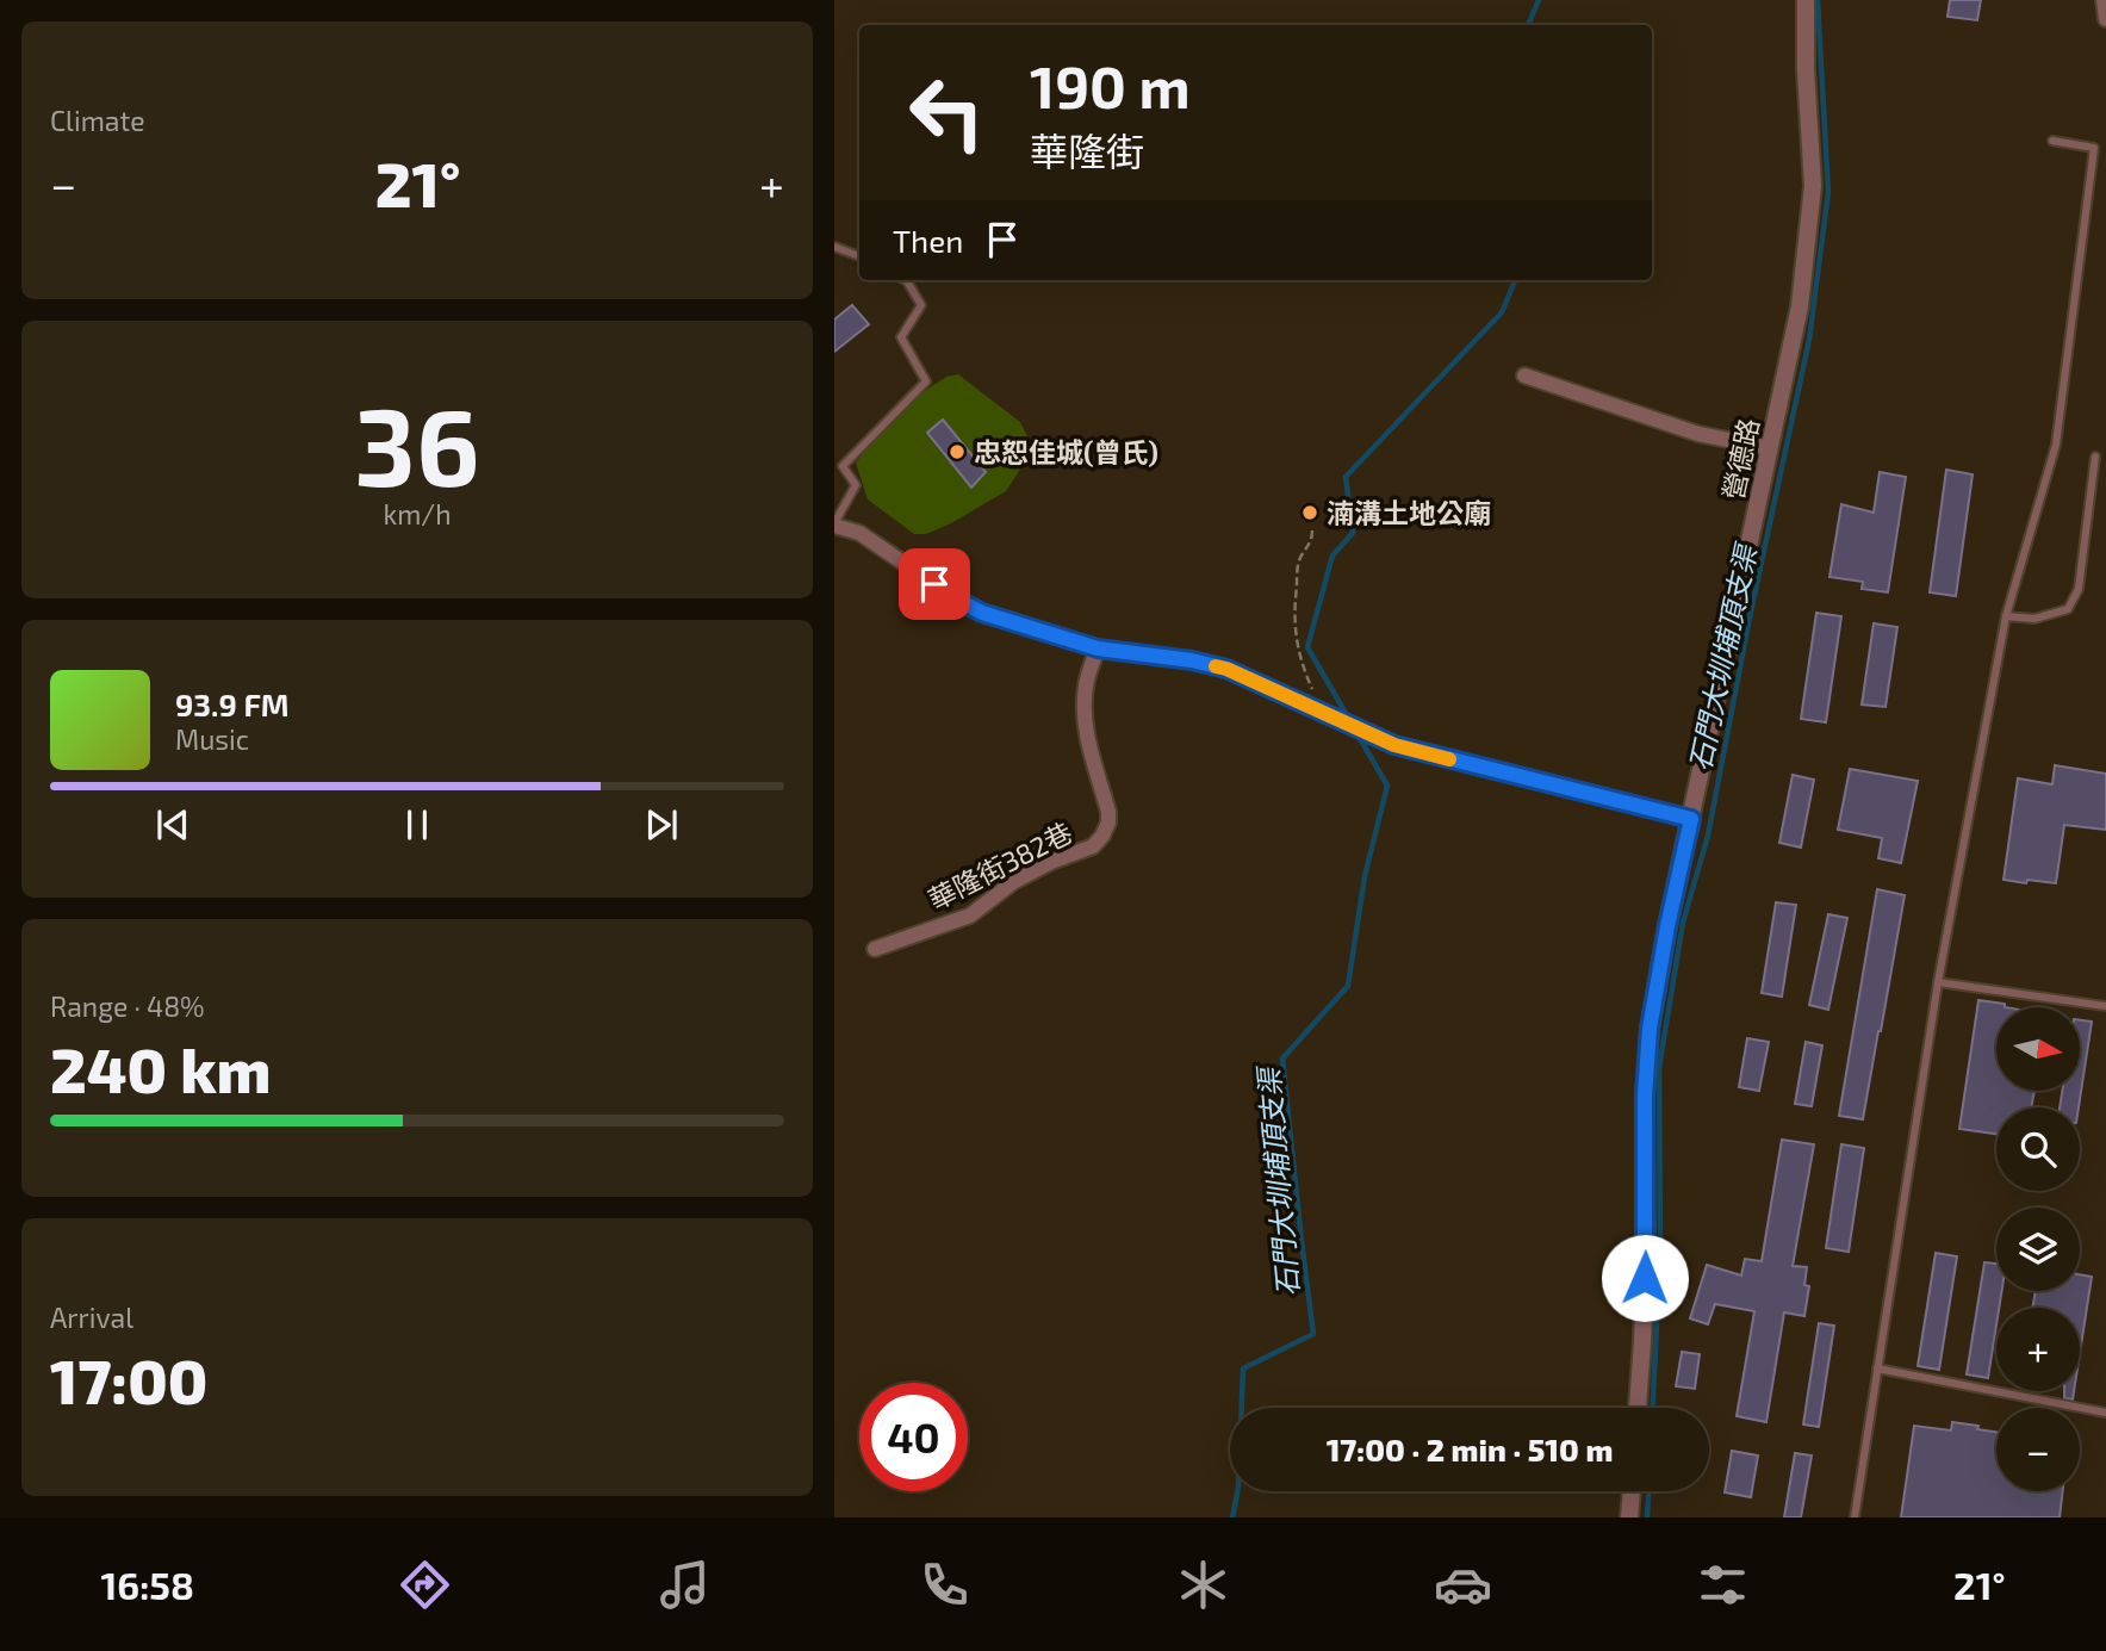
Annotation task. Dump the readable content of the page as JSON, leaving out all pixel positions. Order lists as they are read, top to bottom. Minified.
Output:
{"streets":{"street":["營德路","華隆街382巷"]},"water":["石門大圳埔頂支渠"],"places":["忠恕佳城(曾氏)","湳溝土地公廟"],"north":"right","page":{"tile":["Climate",["36","km/h"],["Range · 48%","240 km"],["Arrival","17:00"]],"turn":["190 m","華隆街"],"heat":["−","21°","+"],"then":"Then","song":["93.9 FM","Music"],"map_buttons":["+","−"],"limit":"40","trip":"17:00 · 2 min · 510 m","tabs":["16:58","21°"]}}
